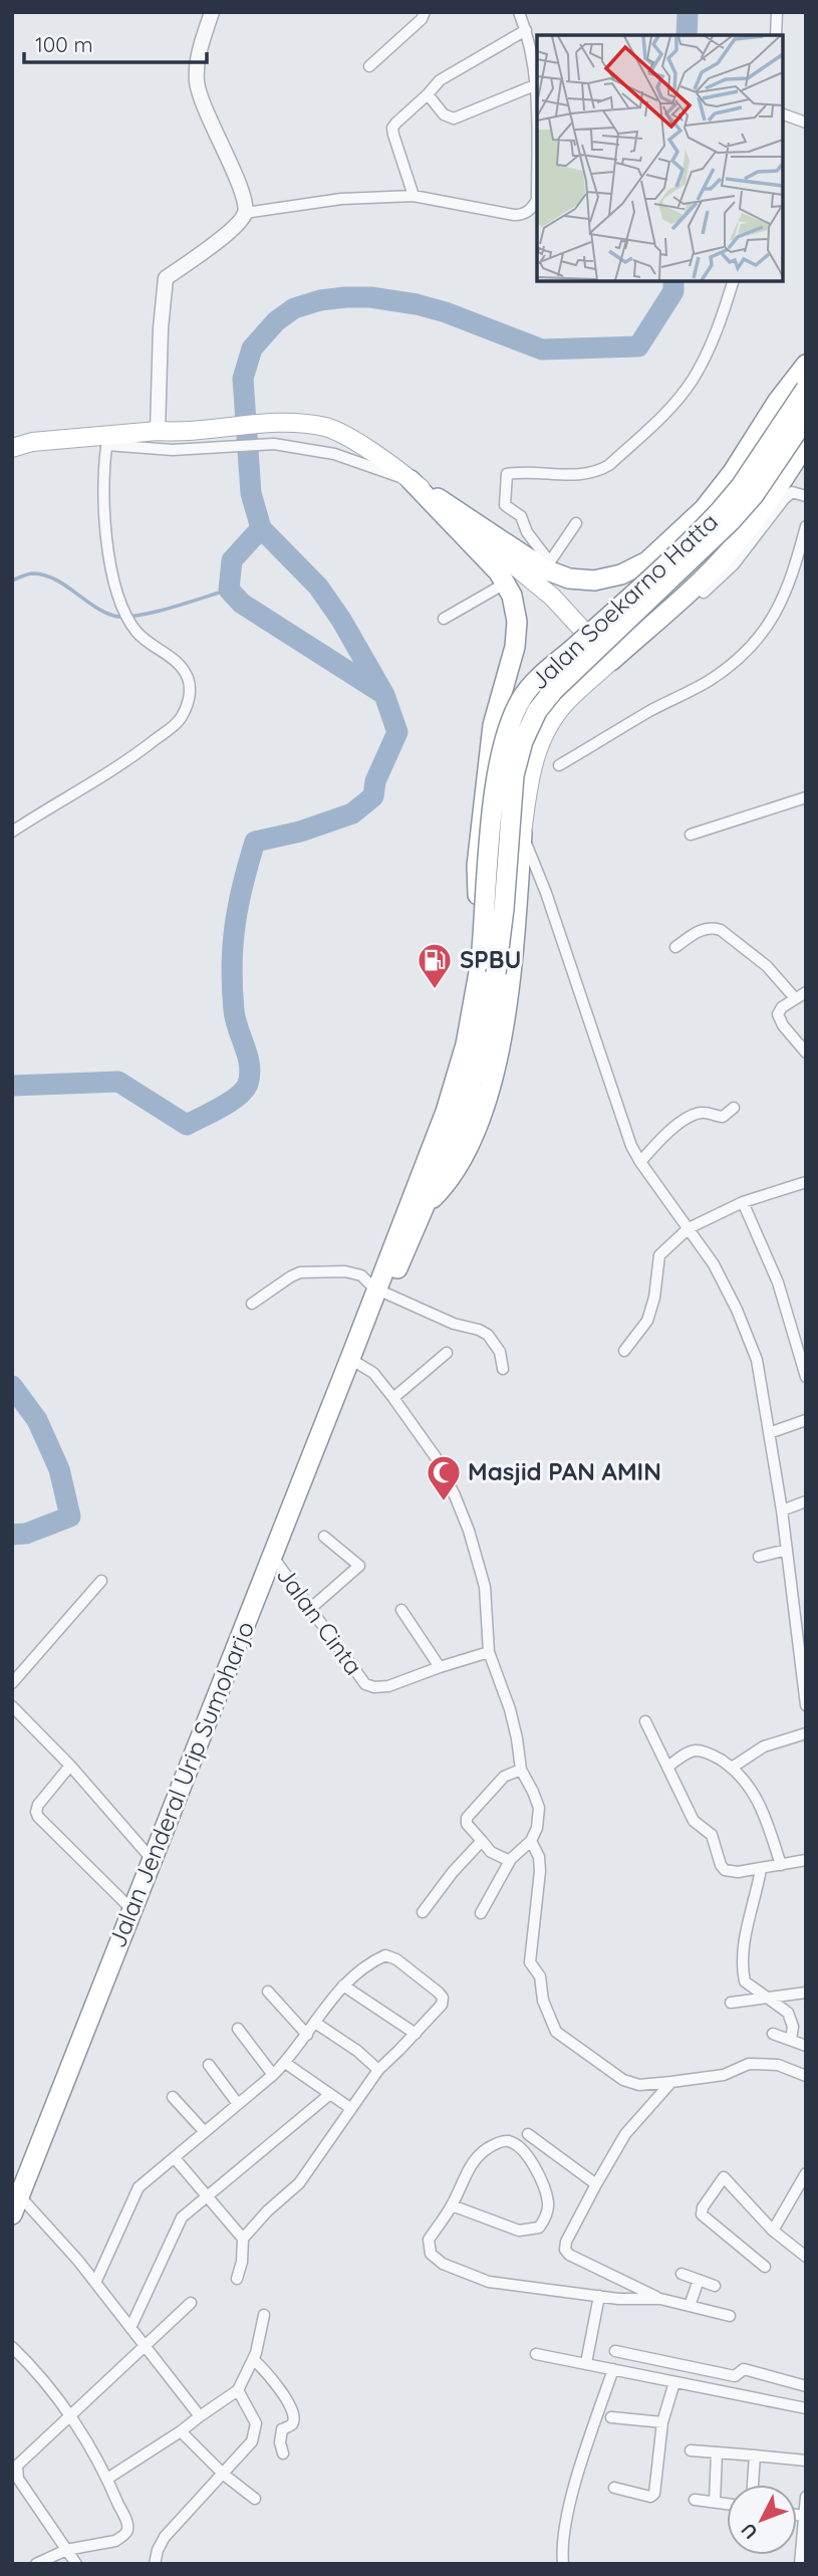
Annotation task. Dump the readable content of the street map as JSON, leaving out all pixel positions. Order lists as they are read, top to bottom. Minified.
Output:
{"streets":{"highway":["Jalan Soekarno Hatta","Jalan Jenderal Urip Sumoharjo"],"street":["Jalan Cinta"]},"crossings":[["Jalan Soekarno Hatta","Jalan Jenderal Urip Sumoharjo"],["Jalan Cinta","Jalan Jenderal Urip Sumoharjo"]],"places":{"fuel station":["SPBU"],"mosque":["Masjid PAN AMIN"]},"scale_bar":"100 m","north":"bottom left"}
